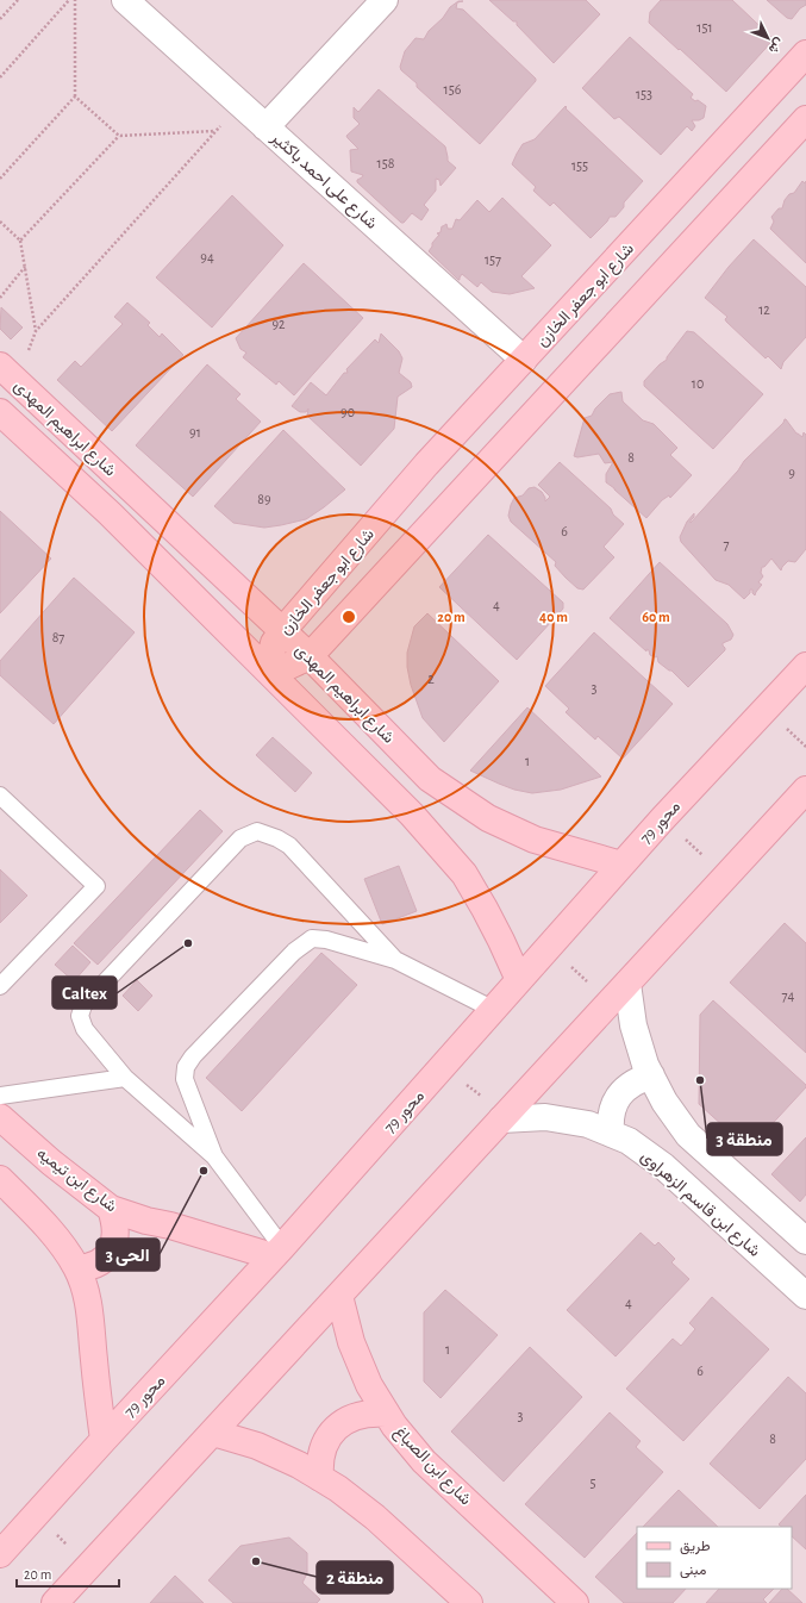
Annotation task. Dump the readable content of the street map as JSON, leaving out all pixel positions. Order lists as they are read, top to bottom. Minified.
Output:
{"streets":{"street":["شارع على احمد باكثير","شارع ابو جعفر الخازن","شارع ابراهيم المهدى","محور 79","شارع ابن تيميه","شارع ابن قاسم الزهراوى","شارع ابن الصباغ"]},"crossings":[["شارع على احمد باكثير","شارع ابو جعفر الخازن"],["شارع ابو جعفر الخازن","شارع ابراهيم المهدى"],["شارع ابراهيم المهدى","محور 79"],["محور 79","شارع ابن تيميه"]],"places":["Caltex","منطقة 3","الحى 3","منطقة 2"],"house_numbers":["151","156","153","158","155","94","157","12","92","10","90","91","8","9","89","6","7","4","87","2","3","1","74","4","1","6","3","8","5"],"legend":["طريق","مبنى"],"scale_bar":"20 m","north":"bottom right","rings":["20 m","40 m","60 m"]}
